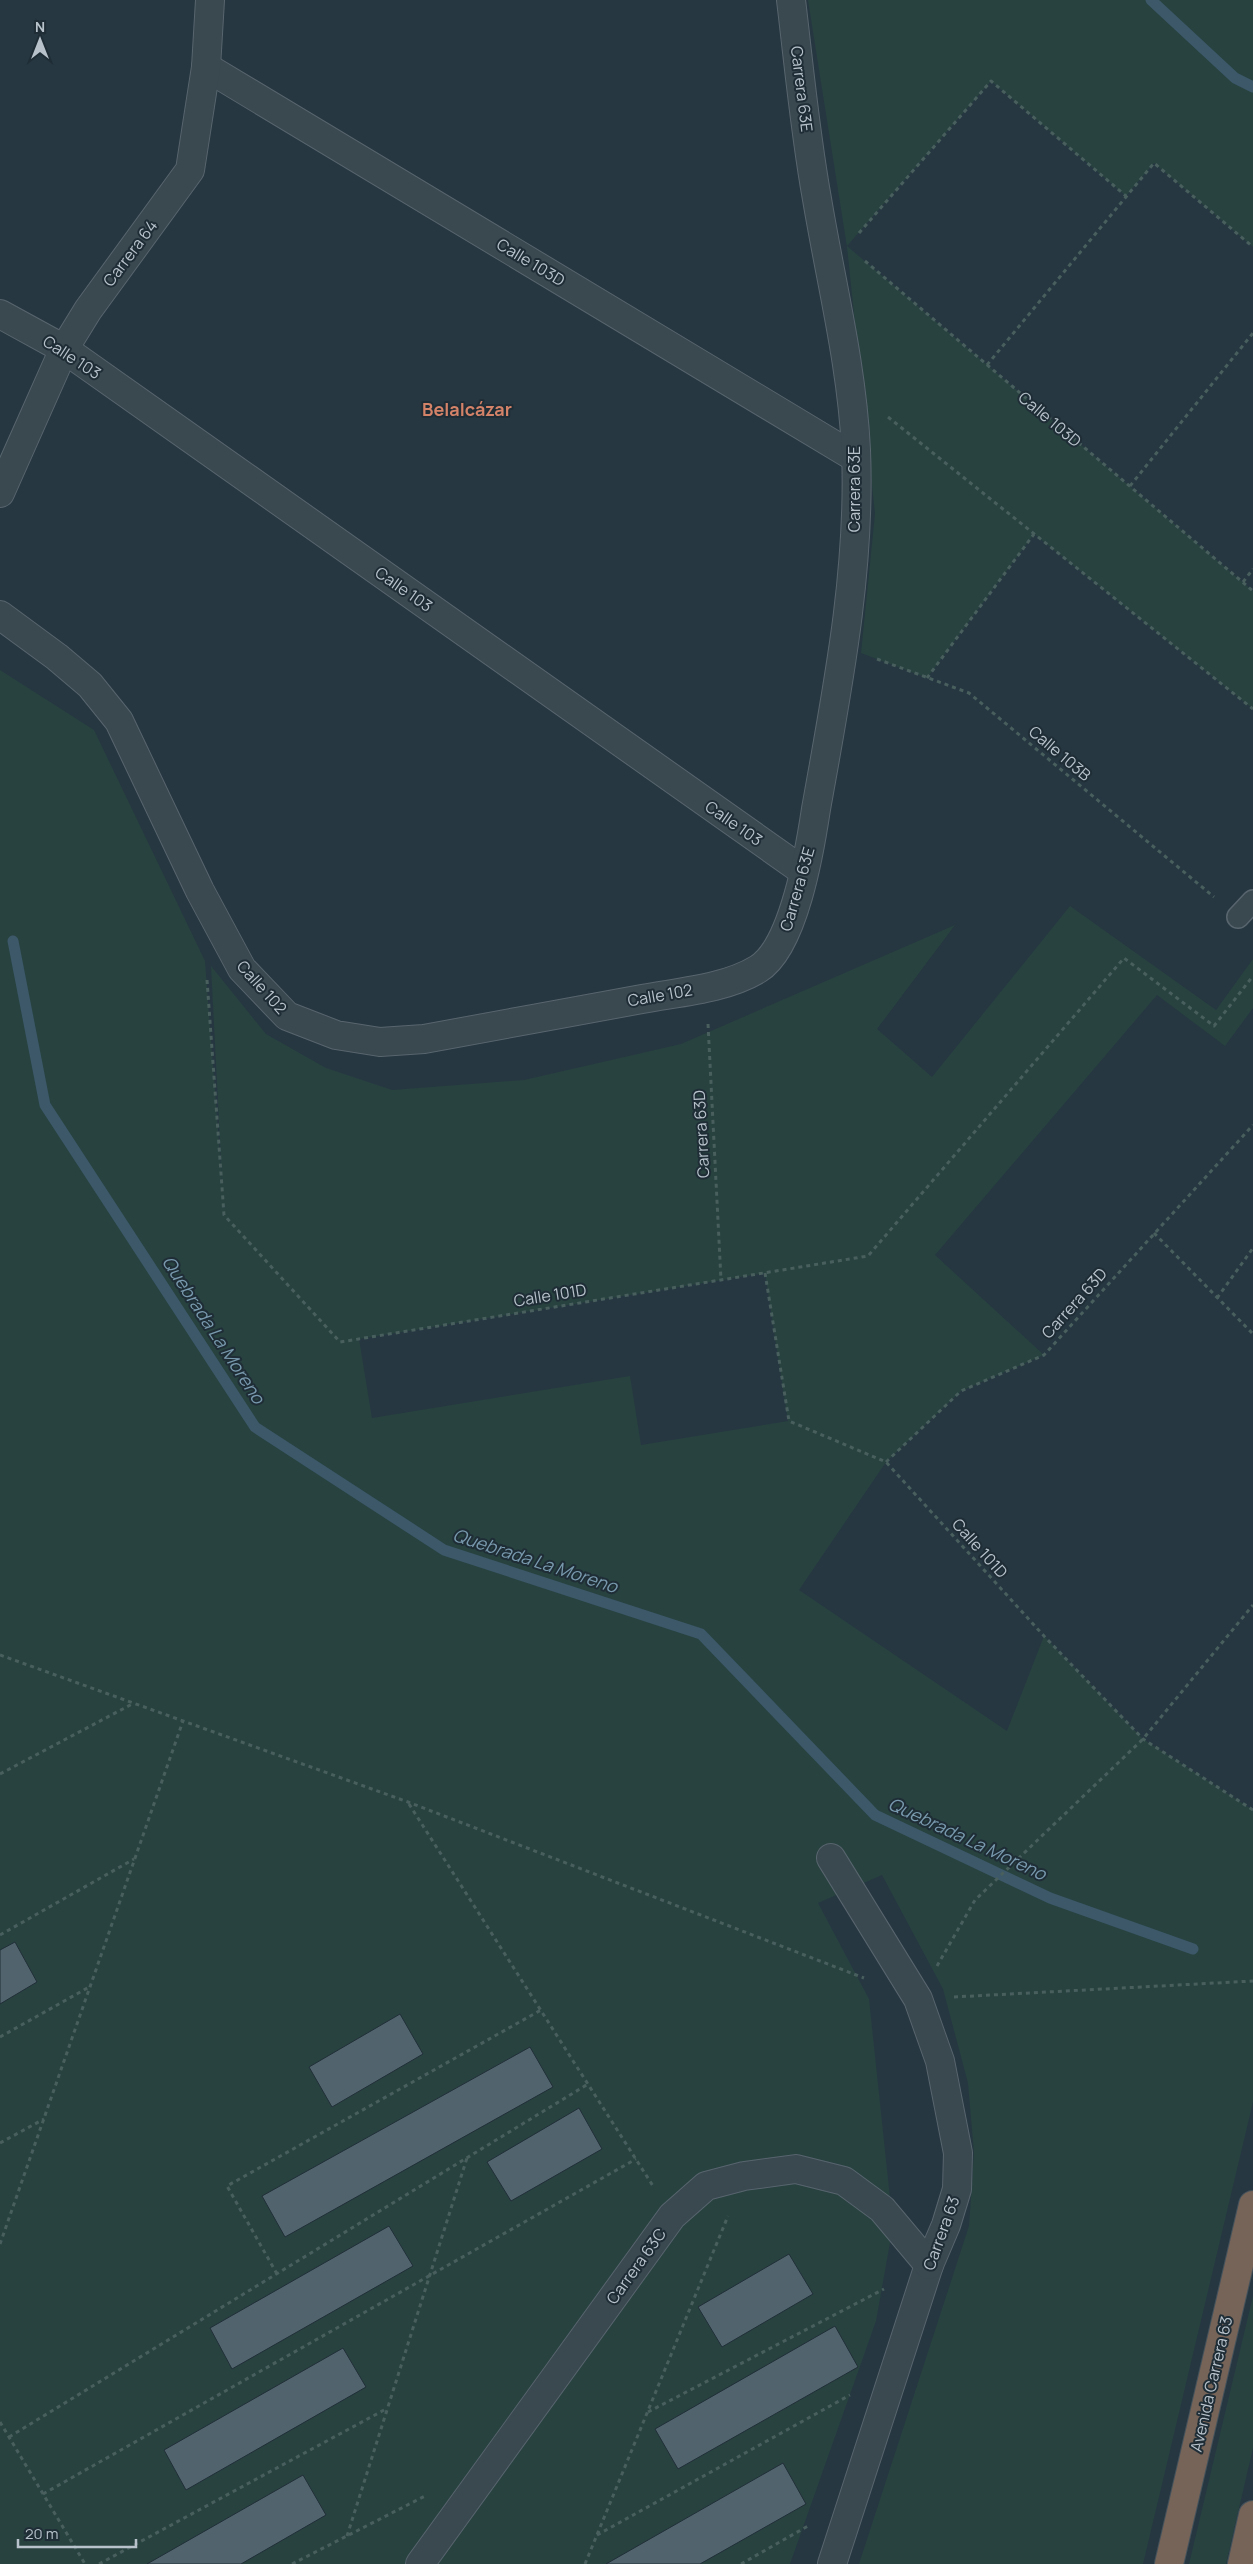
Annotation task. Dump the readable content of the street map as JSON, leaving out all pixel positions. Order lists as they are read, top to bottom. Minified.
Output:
{"streets":{"highway":["Avenida Carrera 63"],"street":["Carrera 63E","Carrera 64","Calle 103D","Calle 103","Calle 102","Carrera 63","Carrera 63C"],"path":["Calle 103B","Carrera 63D","Calle 101D"]},"crossings":[["Carrera 63E","Calle 103D"],["Carrera 63E","Calle 103"],["Carrera 63E","Calle 103B"],["Carrera 63E","Calle 102"],["Carrera 64","Calle 103D"],["Carrera 64","Calle 103"],["Calle 102","Carrera 63D"],["Carrera 63D","Calle 101D"],["Carrera 63","Carrera 63C"]],"districts":["Belalcázar"],"water":["Quebrada La Moreno"],"scale_bar":"20 m","north":"top"}
